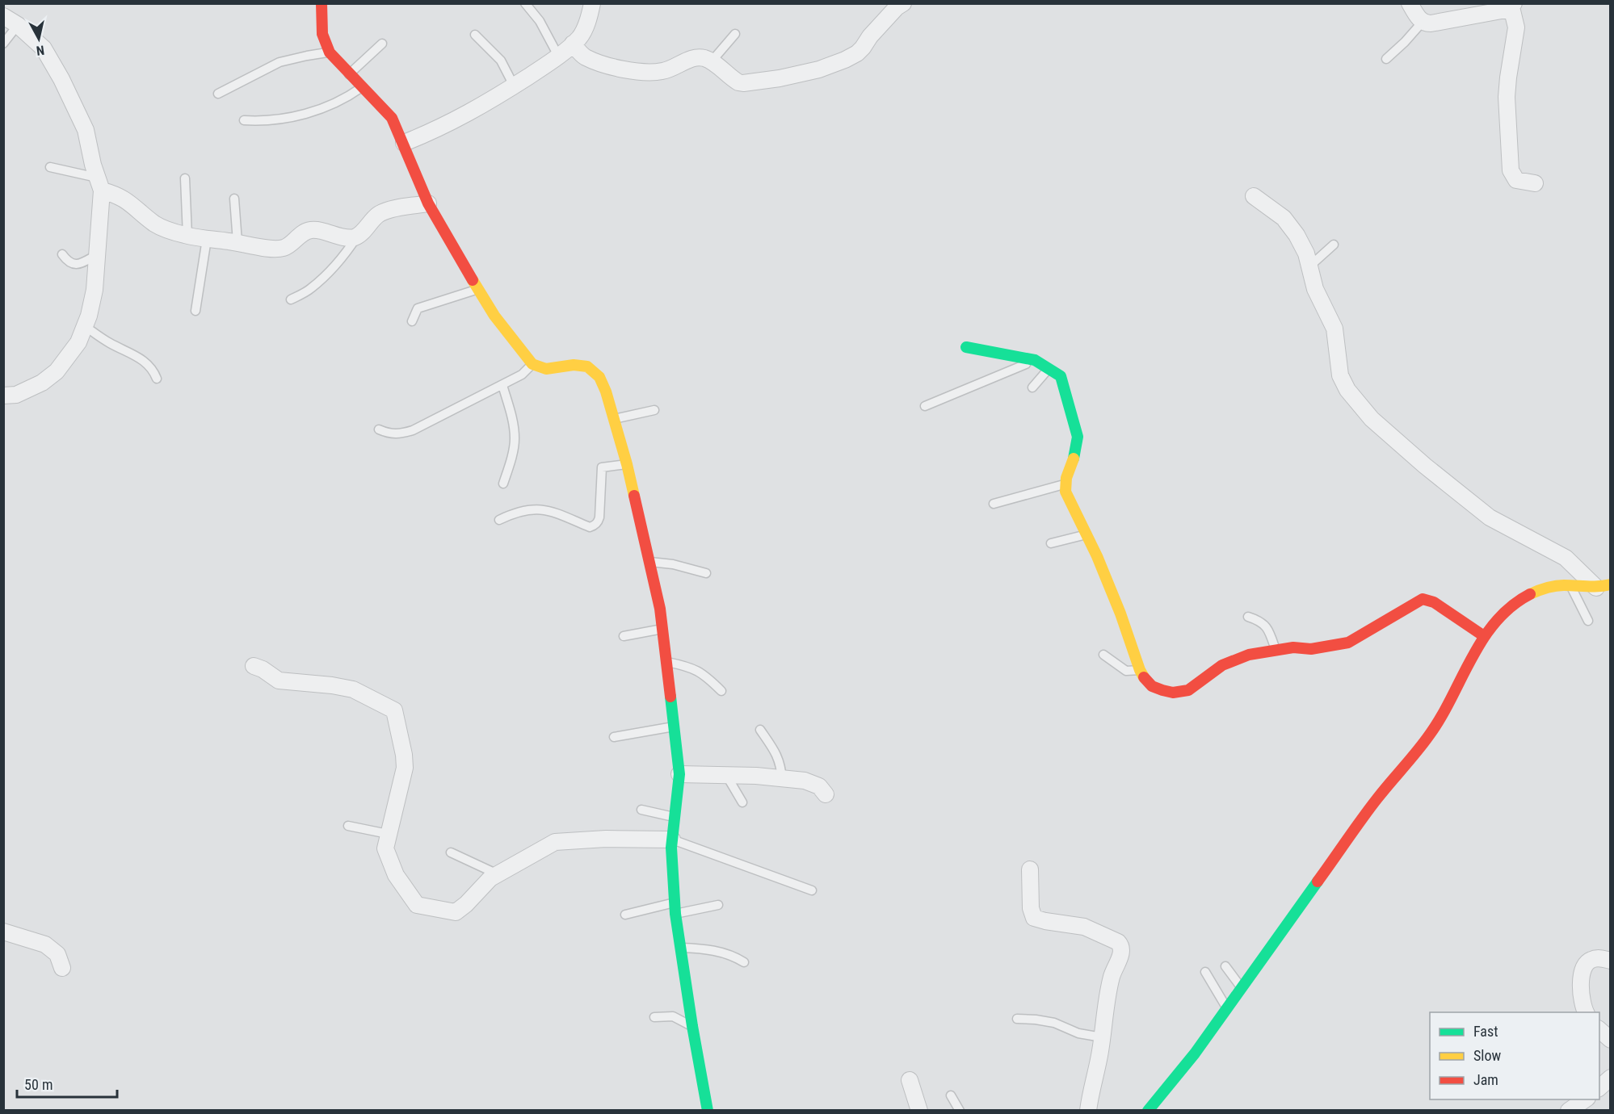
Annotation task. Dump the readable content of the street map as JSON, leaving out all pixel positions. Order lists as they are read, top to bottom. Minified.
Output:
{"legend":["Fast","Slow","Jam"],"scale_bar":"50 m","north":"bottom"}
